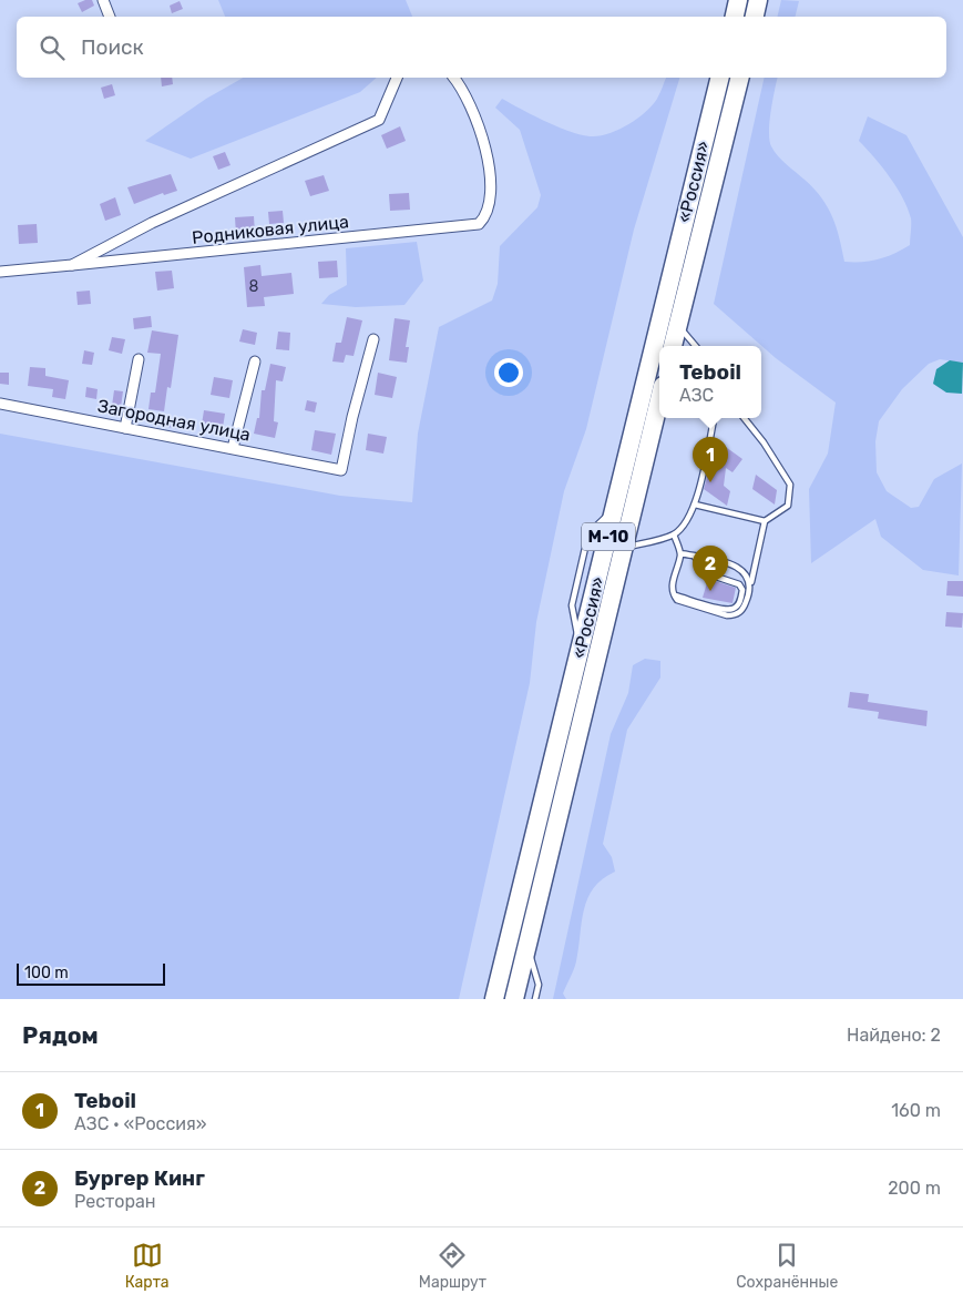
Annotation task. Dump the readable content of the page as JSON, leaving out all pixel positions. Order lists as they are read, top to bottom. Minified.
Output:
{"streets":{"highway":["«Россия»","М-10"],"street":["Родниковая улица","Загородная улица"]},"house_numbers":["8"],"scale_bar":"100 m","page":{"search":"Поиск","popup":["Teboil","АЗС"],"pins":["1","2"],"scale":"100 m","heading":["Рядом","Найдено: 2"],"list":[{"mark":"1","name":"Teboil","note":"АЗС · «Россия»","value":"160 m"},{"mark":"2","name":"Бургер Кинг","note":"Ресторан","value":"200 m"}],"nav":["Карта","Маршрут","Сохранённые"]}}
